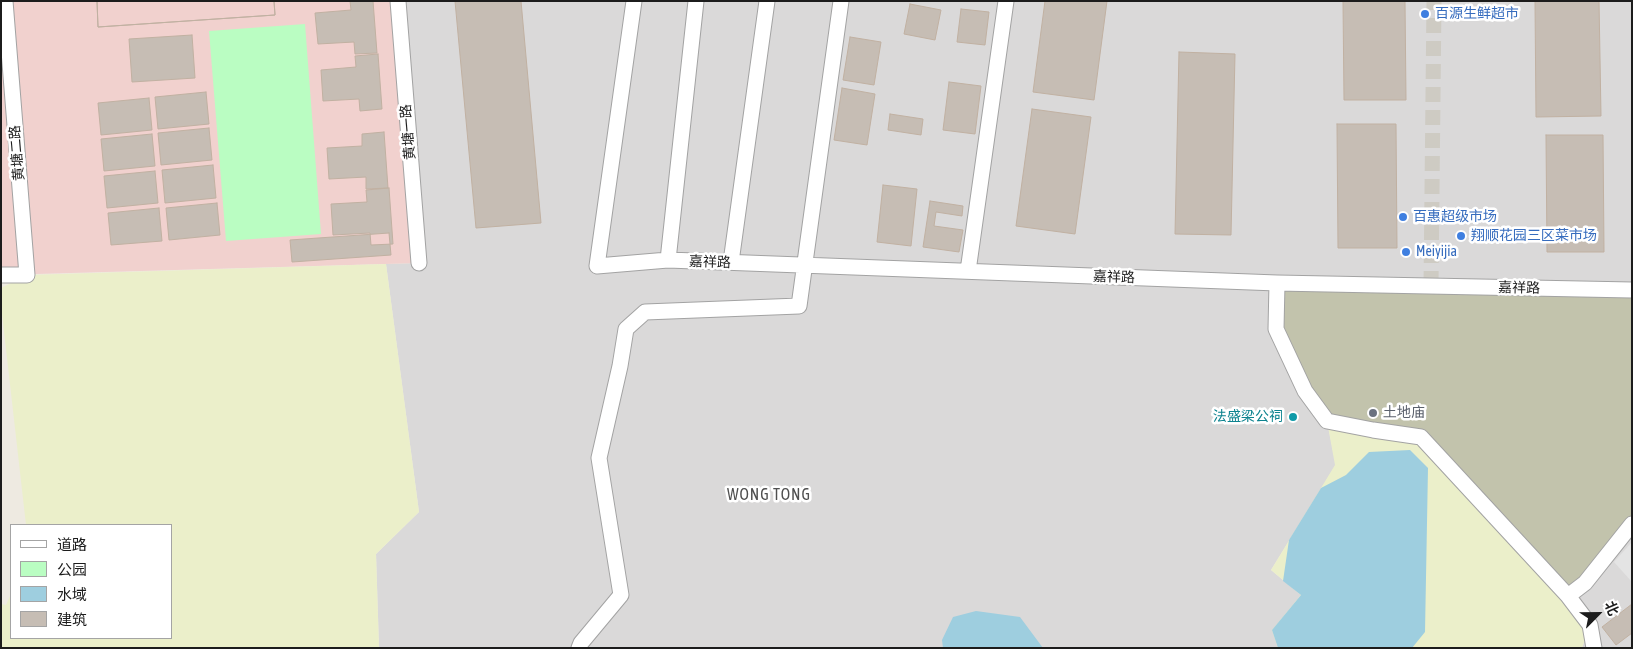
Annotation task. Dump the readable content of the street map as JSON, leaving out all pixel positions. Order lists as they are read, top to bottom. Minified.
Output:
{"streets":{"street":["黄塘一路","黄塘二路","嘉祥路"]},"districts":["WONG TONG"],"places":["百源生鲜超市","百惠超级市场","翔顺花园三区菜市场","Meiyijia","土地庙","法盛梁公祠"],"legend":["道路","公园","水域","建筑"],"north":"top right"}
